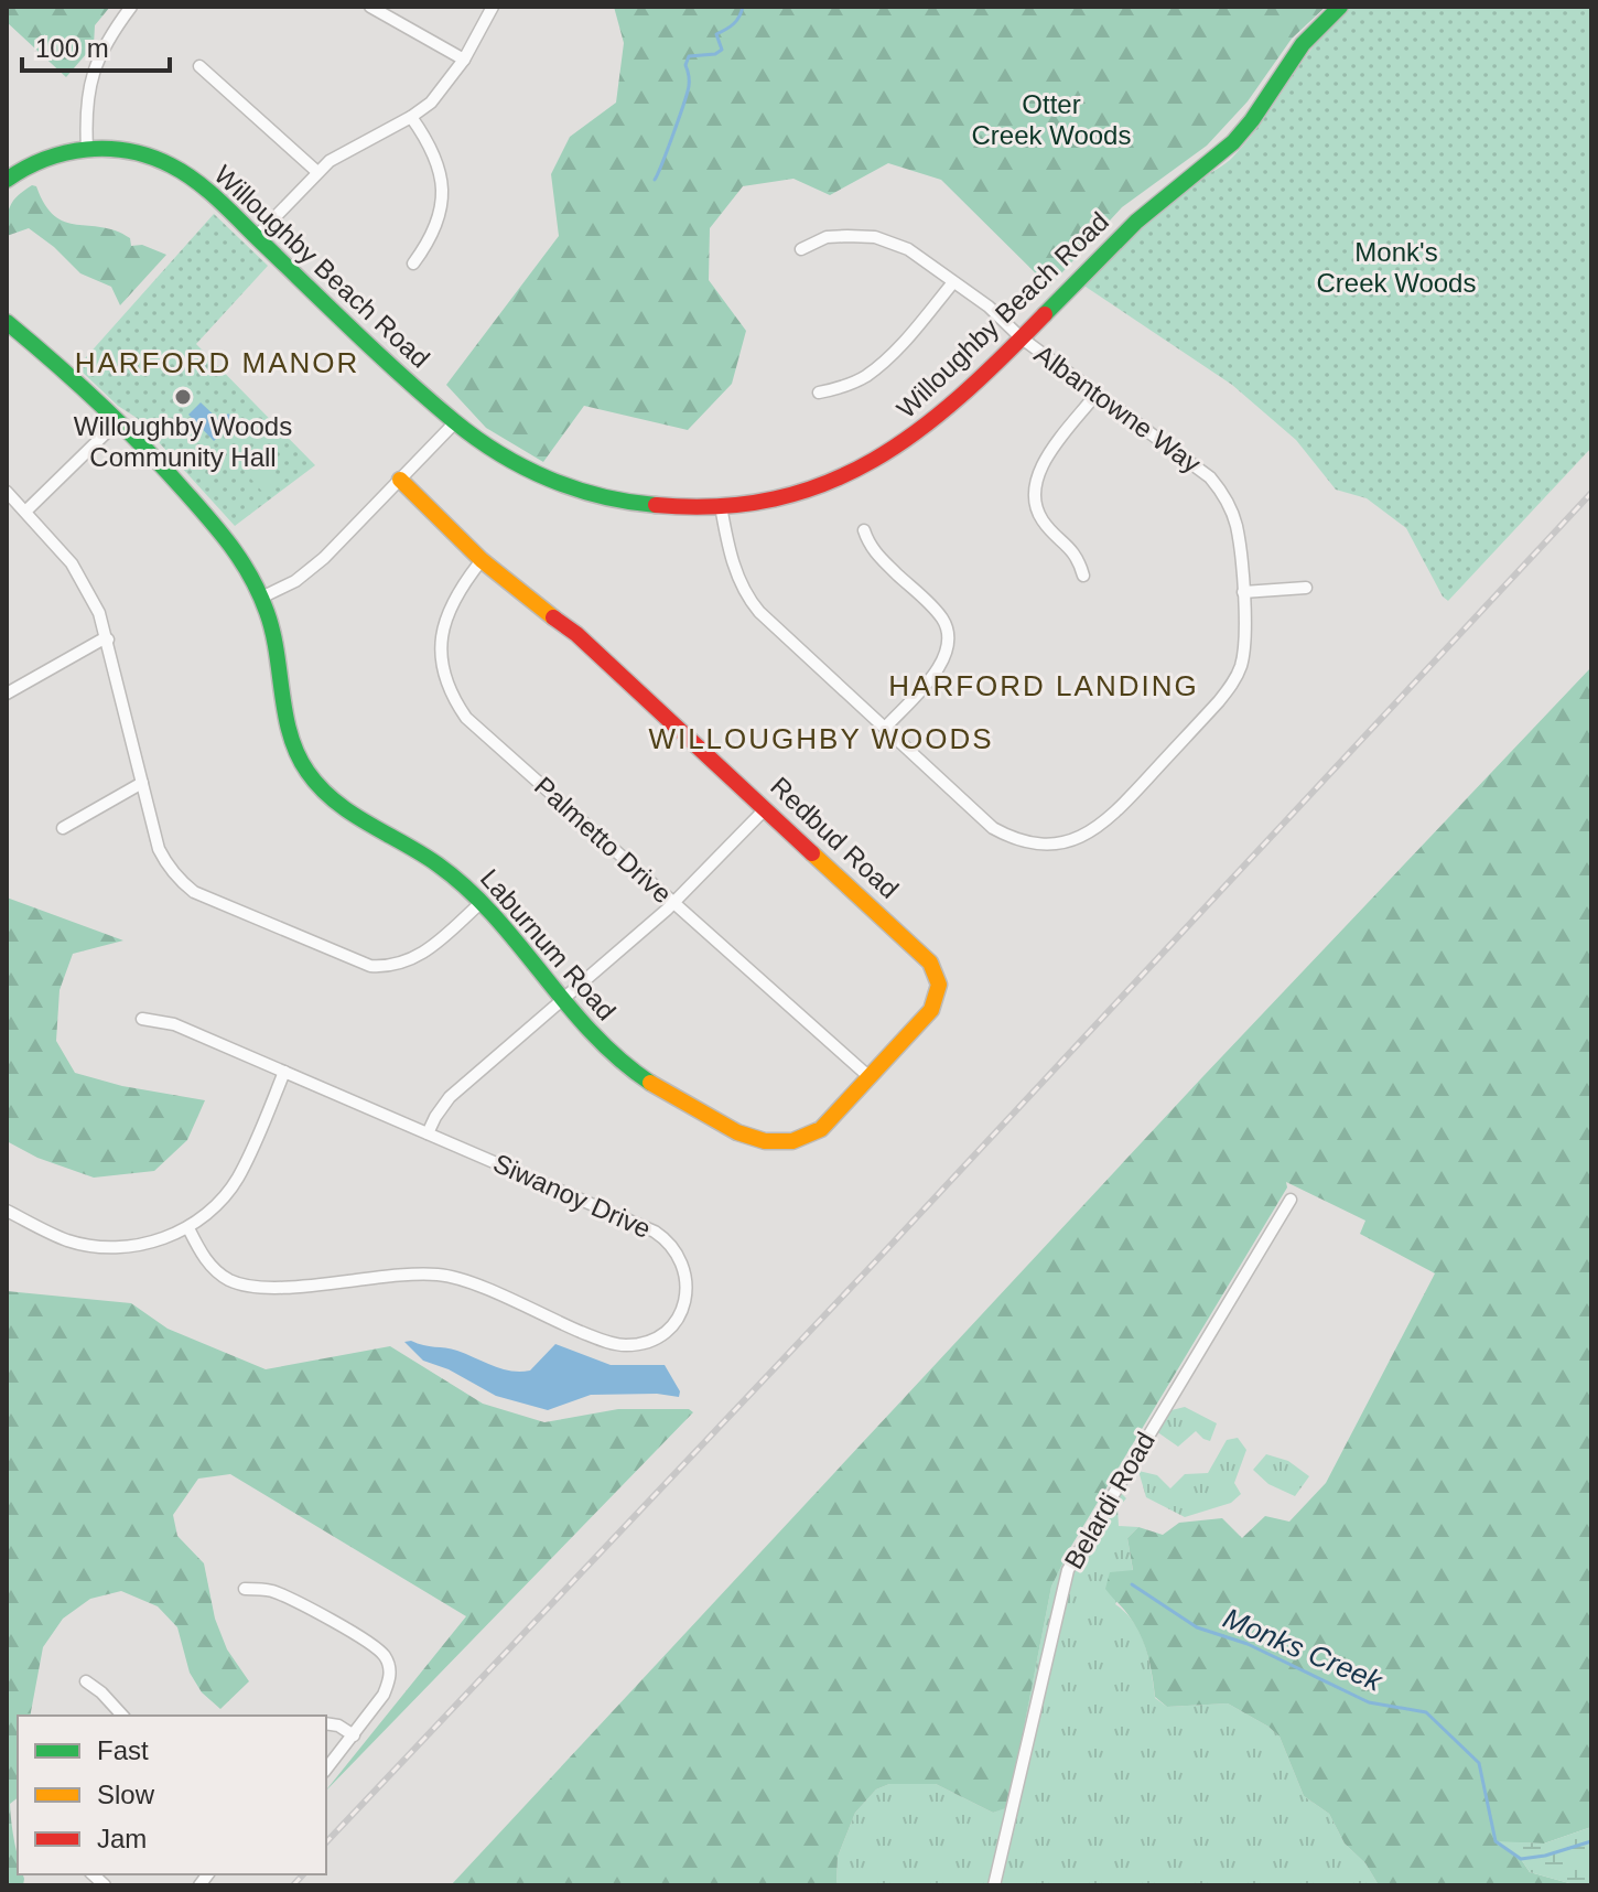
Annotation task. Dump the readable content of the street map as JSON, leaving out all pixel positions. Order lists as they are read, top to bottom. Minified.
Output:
{"streets":{"street":["Willoughby Beach Road","Albantowne Way","Redbud Road","Palmetto Drive","Laburnum Road","Siwanoy Drive","Belardi Road"]},"crossings":[["Willoughby Beach Road","Albantowne Way"],["Redbud Road","Palmetto Drive"],["Redbud Road","Laburnum Road"],["Palmetto Drive","Laburnum Road"]],"districts":["HARFORD MANOR","HARFORD LANDING","WILLOUGHBY WOODS"],"water":["Monks Creek"],"parks":["Otter Creek Woods","Monk's Creek Woods"],"places":["Willoughby Woods Community Hall"],"legend":["Fast","Slow","Jam"],"scale_bar":"100 m"}
